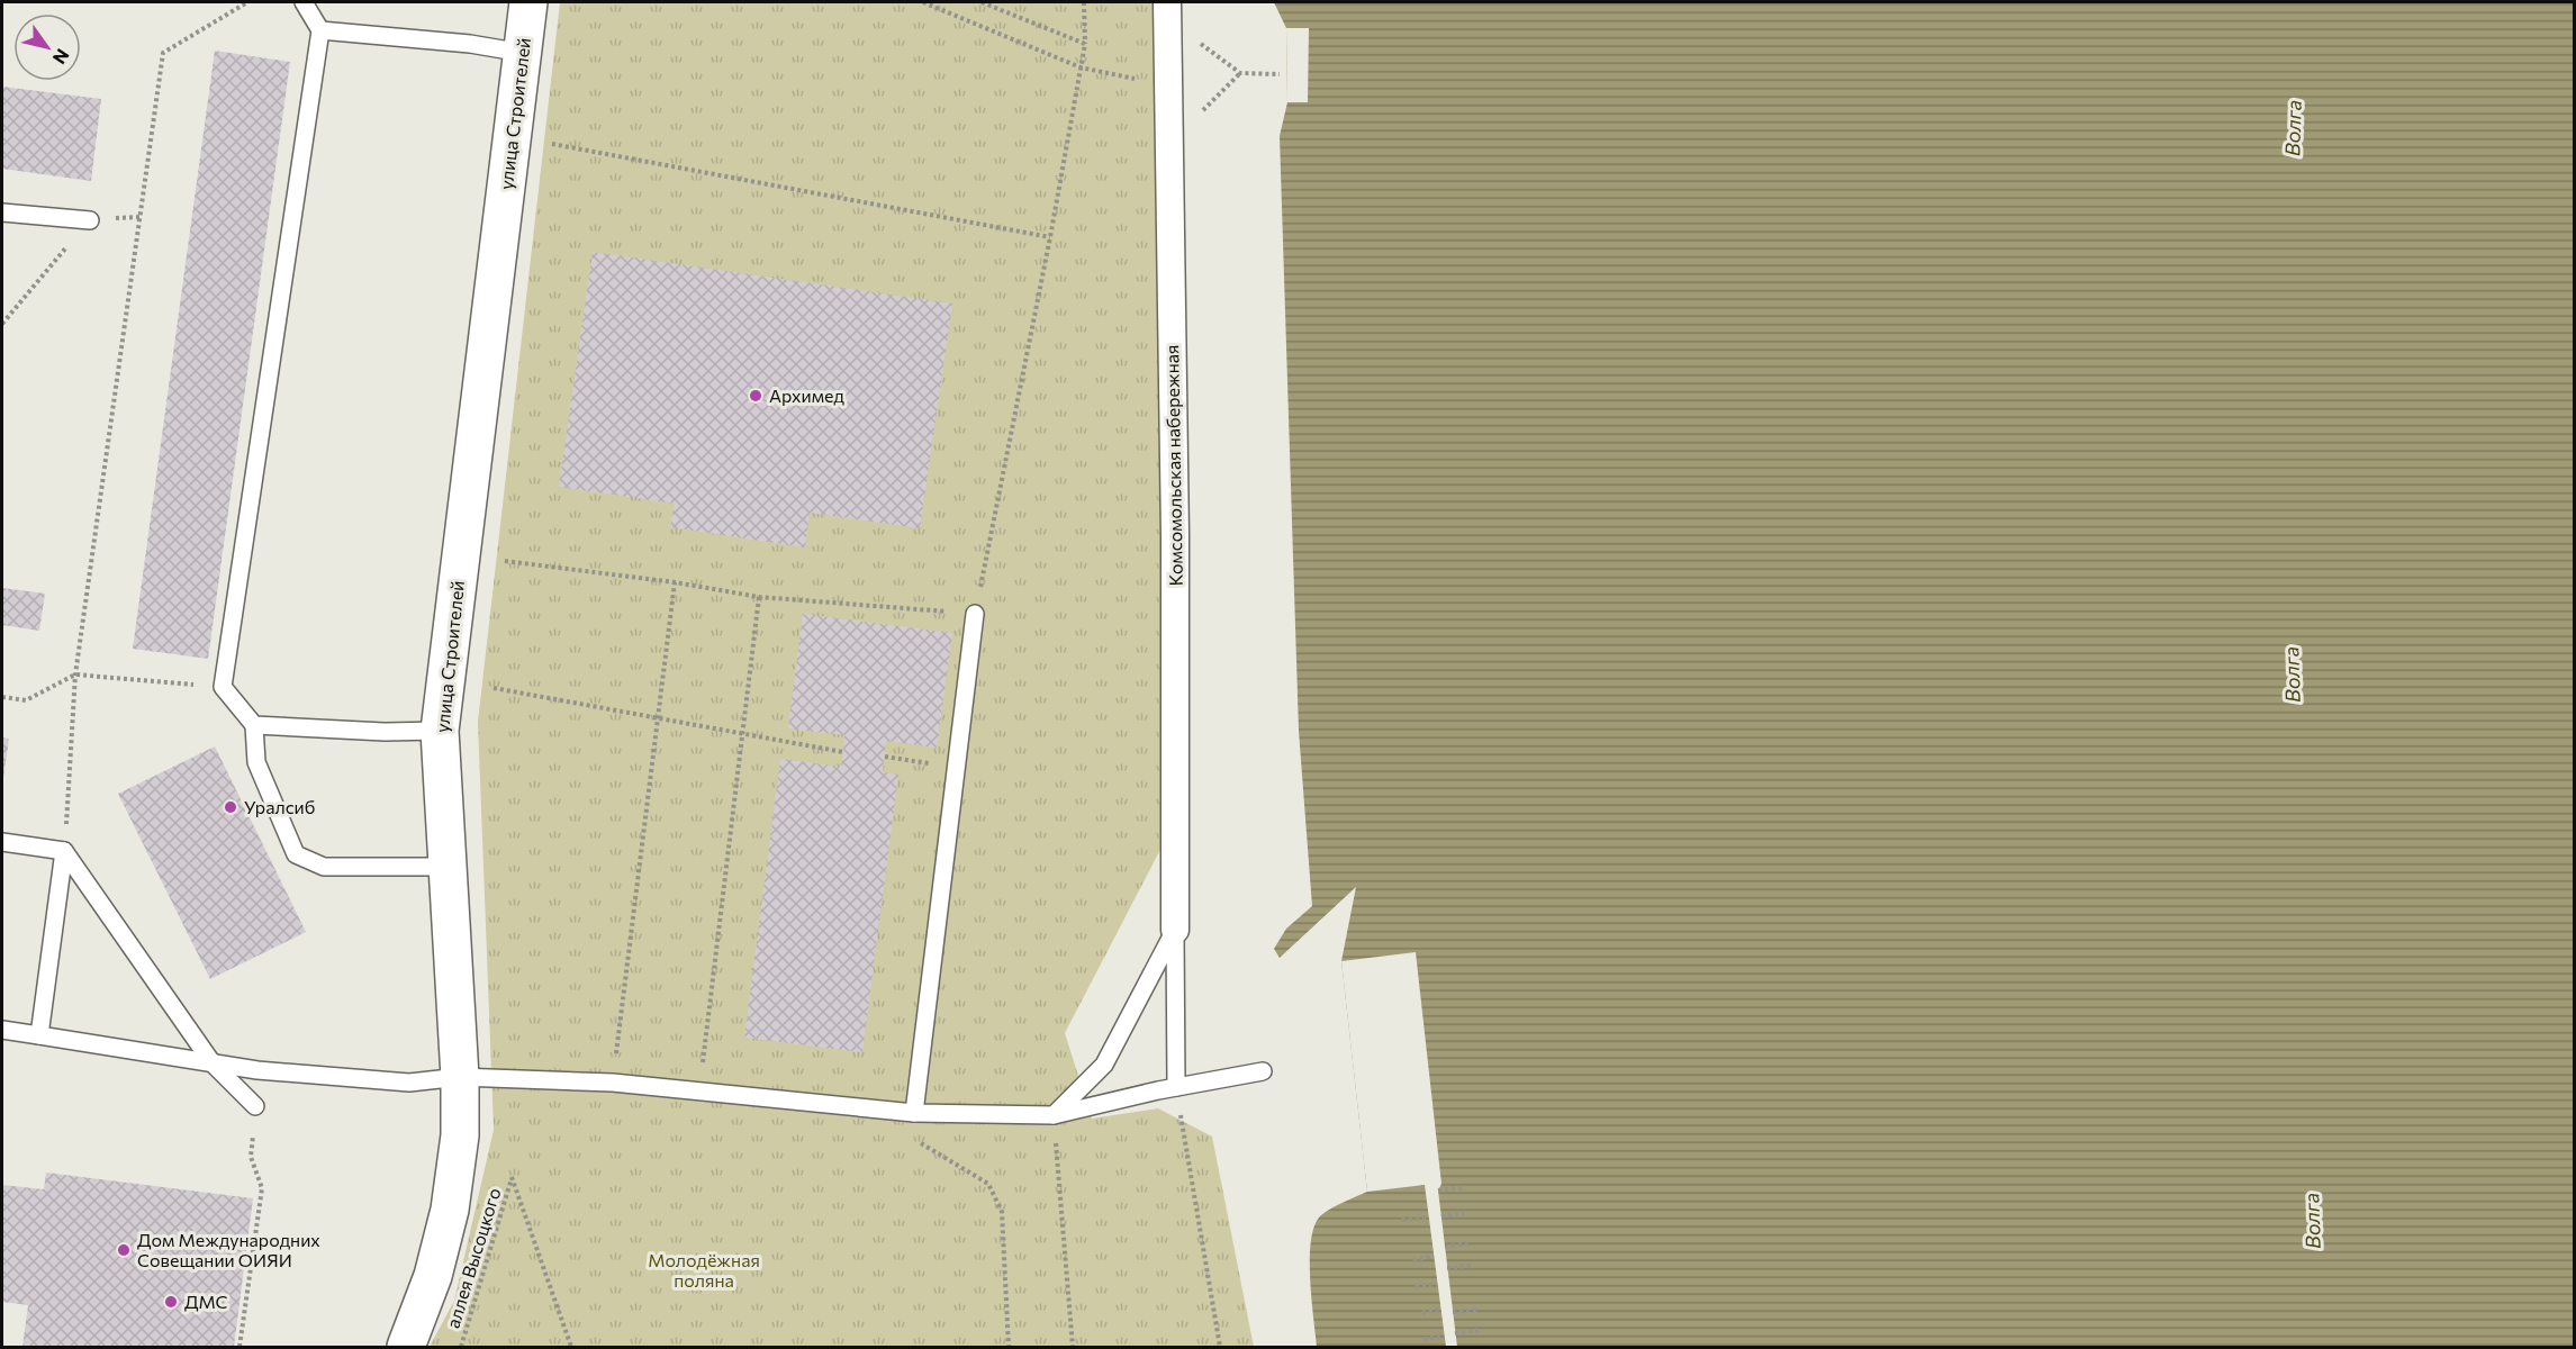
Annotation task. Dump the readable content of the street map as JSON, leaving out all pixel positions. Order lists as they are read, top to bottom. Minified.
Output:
{"streets":{"street":["улица Строителей","Комсомольская набережная"],"path":["аллея Высоцкого"]},"water":["Волга"],"parks":["Молодёжная поляна"],"places":["Архимед","Уралсиб","Дом Международних Совещании ОИЯИ","ДМС"],"north":"bottom right"}
